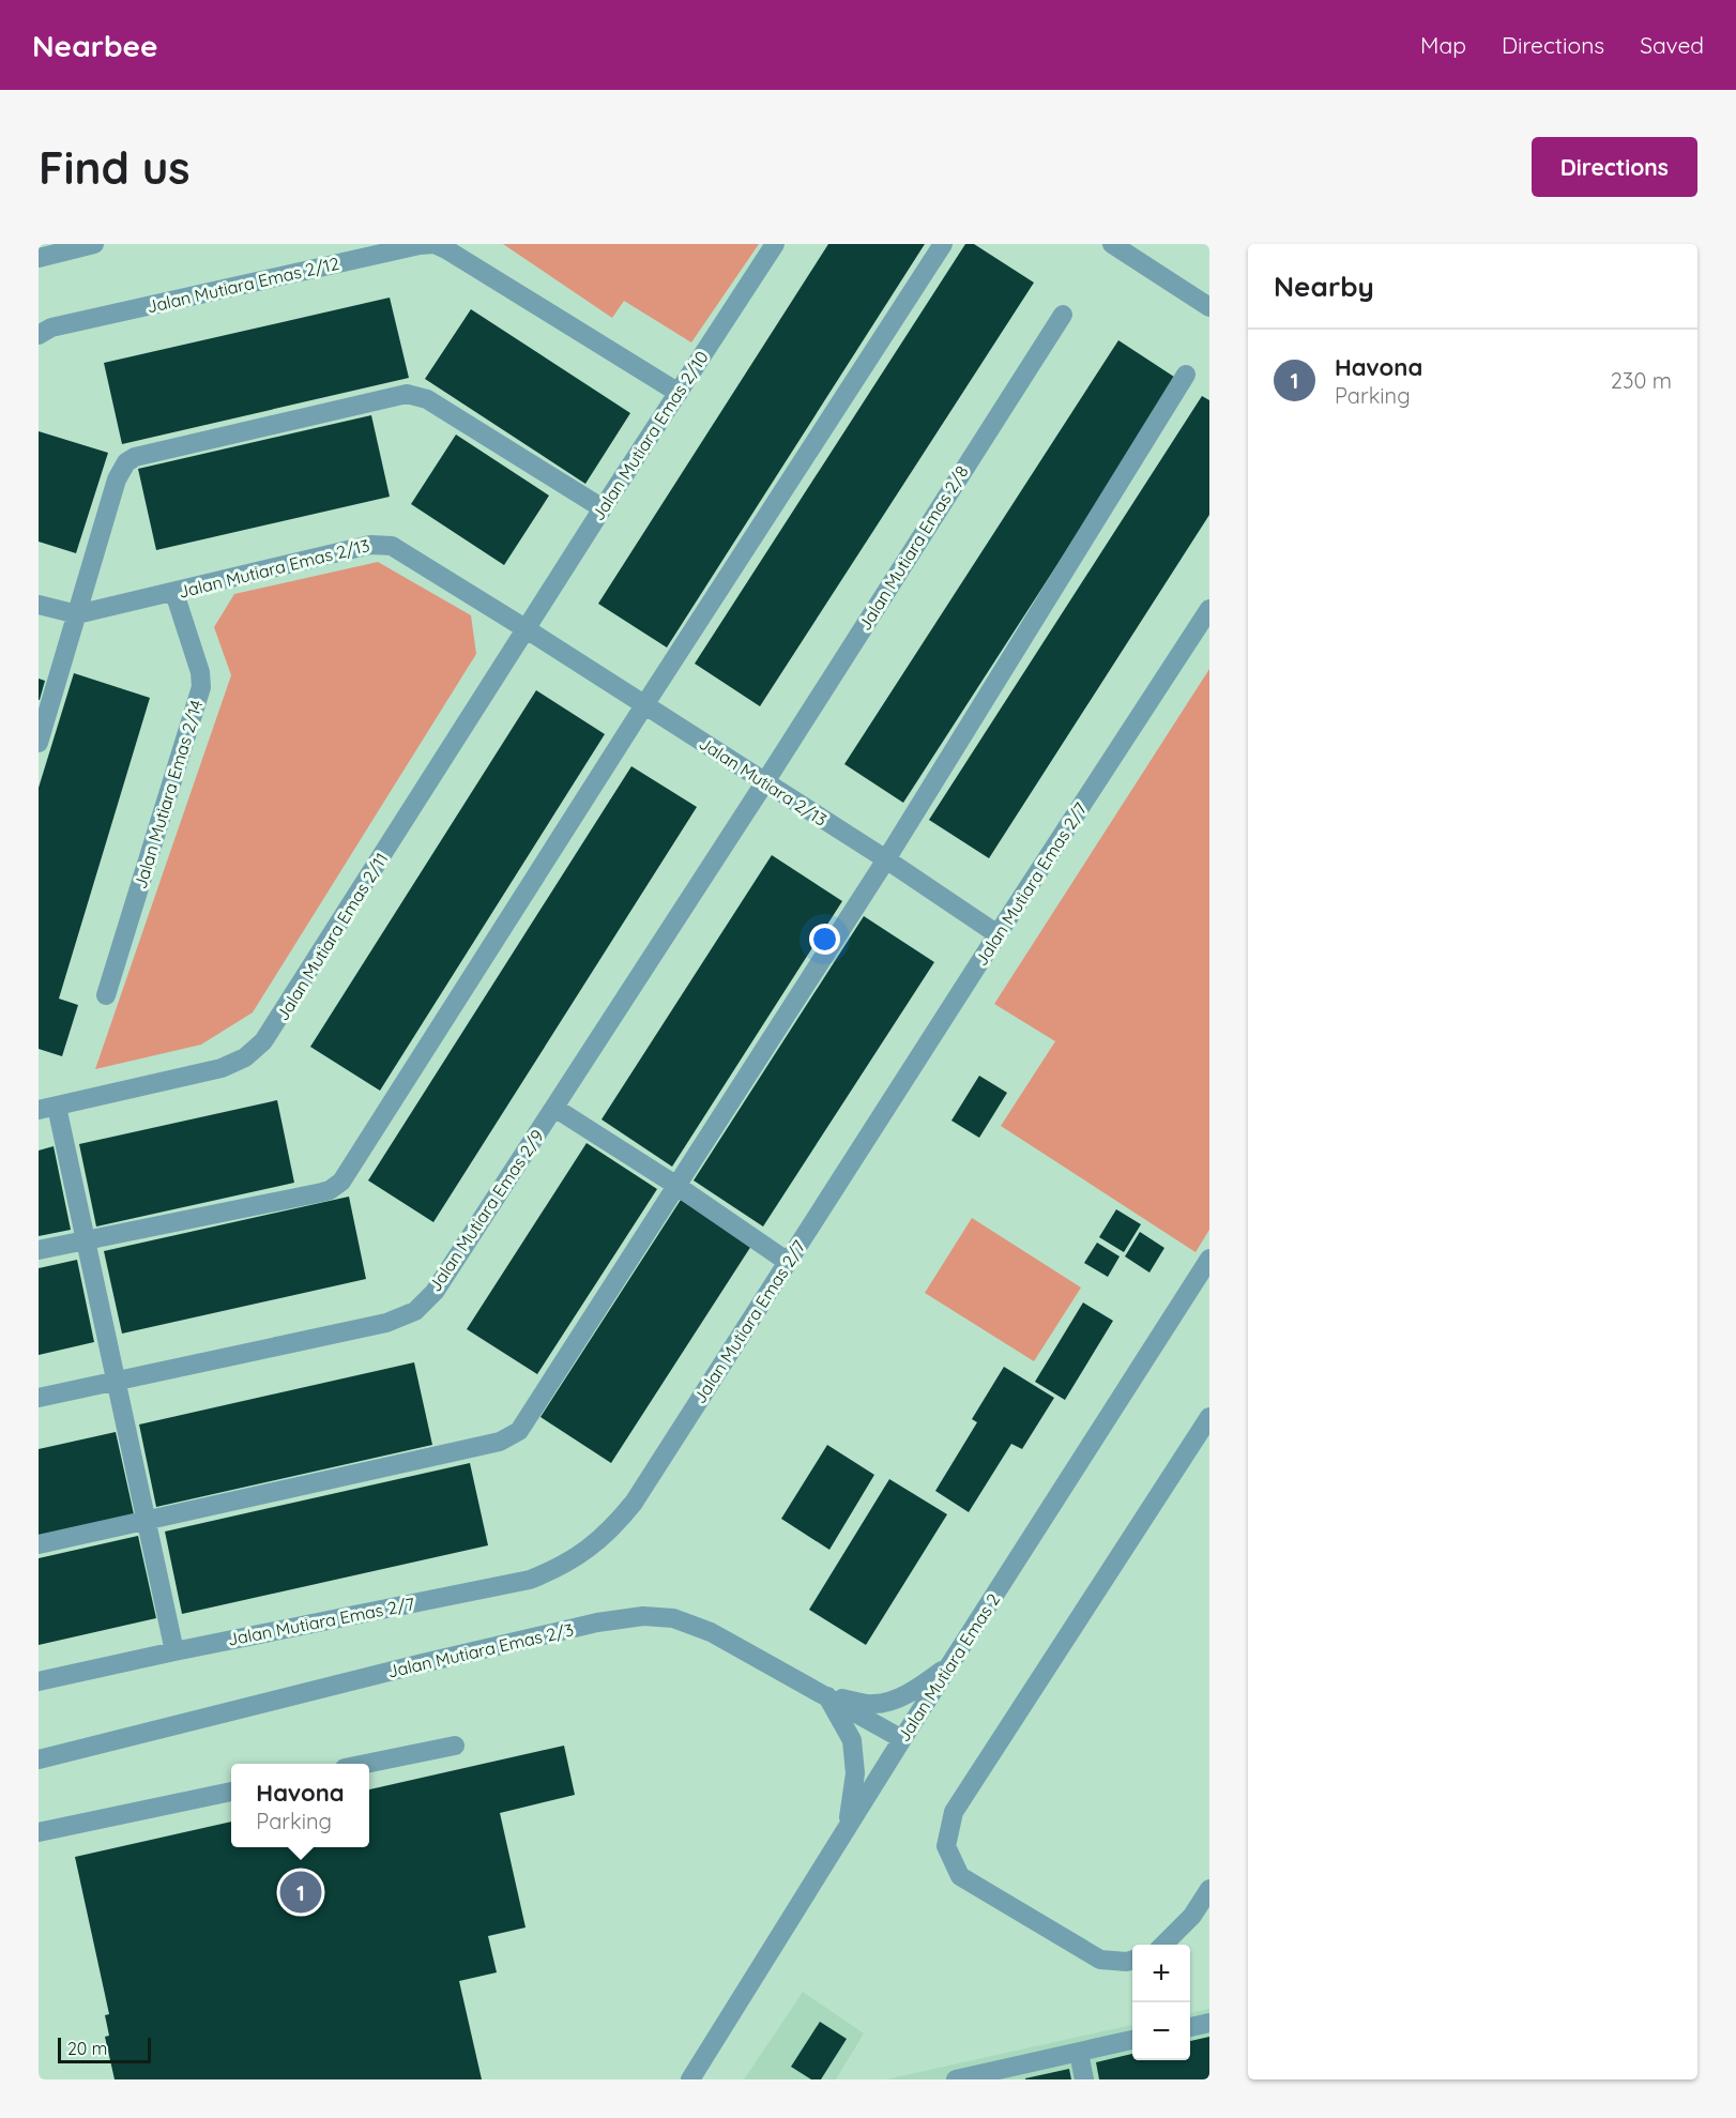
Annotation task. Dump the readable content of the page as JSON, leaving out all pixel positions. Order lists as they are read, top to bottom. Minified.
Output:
{"streets":{"street":["Jalan Mutiara Emas 2/12","Jalan Mutiara Emas 2/10","Jalan Mutiara Emas 2/8","Jalan Mutiara Emas 2/13","Jalan Mutiara 2/13","Jalan Mutiara Emas 2/14","Jalan Mutiara Emas 2/7","Jalan Mutiara Emas 2/11","Jalan Mutiara Emas 2/9","Jalan Mutiara Emas 2/3","Jalan Mutiara Emas 2"]},"crossings":[["Jalan Mutiara Emas 2/12","Jalan Mutiara Emas 2/10"],["Jalan Mutiara Emas 2/10","Jalan Mutiara Emas 2/13"],["Jalan Mutiara Emas 2/10","Jalan Mutiara 2/13"],["Jalan Mutiara Emas 2/10","Jalan Mutiara Emas 2/11"],["Jalan Mutiara Emas 2/8","Jalan Mutiara 2/13"],["Jalan Mutiara Emas 2/8","Jalan Mutiara Emas 2/9"],["Jalan Mutiara Emas 2/13","Jalan Mutiara 2/13"],["Jalan Mutiara Emas 2/13","Jalan Mutiara Emas 2/14"],["Jalan Mutiara Emas 2/13","Jalan Mutiara Emas 2/11"],["Jalan Mutiara 2/13","Jalan Mutiara Emas 2/7"],["Jalan Mutiara 2/13","Jalan Mutiara Emas 2/11"],["Jalan Mutiara 2/13","Jalan Mutiara Emas 2/9"],["Jalan Mutiara Emas 2/3","Jalan Mutiara Emas 2"]],"scale_bar":"20 m","page":{"header":"Nearbee","nav":["Map","Directions","Saved"],"buttons":"Directions","title":"Find us","heading":"Nearby","list":[{"mark":"1","name":"Havona","note":"Parking","value":"230 m"}],"popup":["Havona","Parking"],"pins":"1","map_buttons":["+","−"],"scale":"20 m"}}
